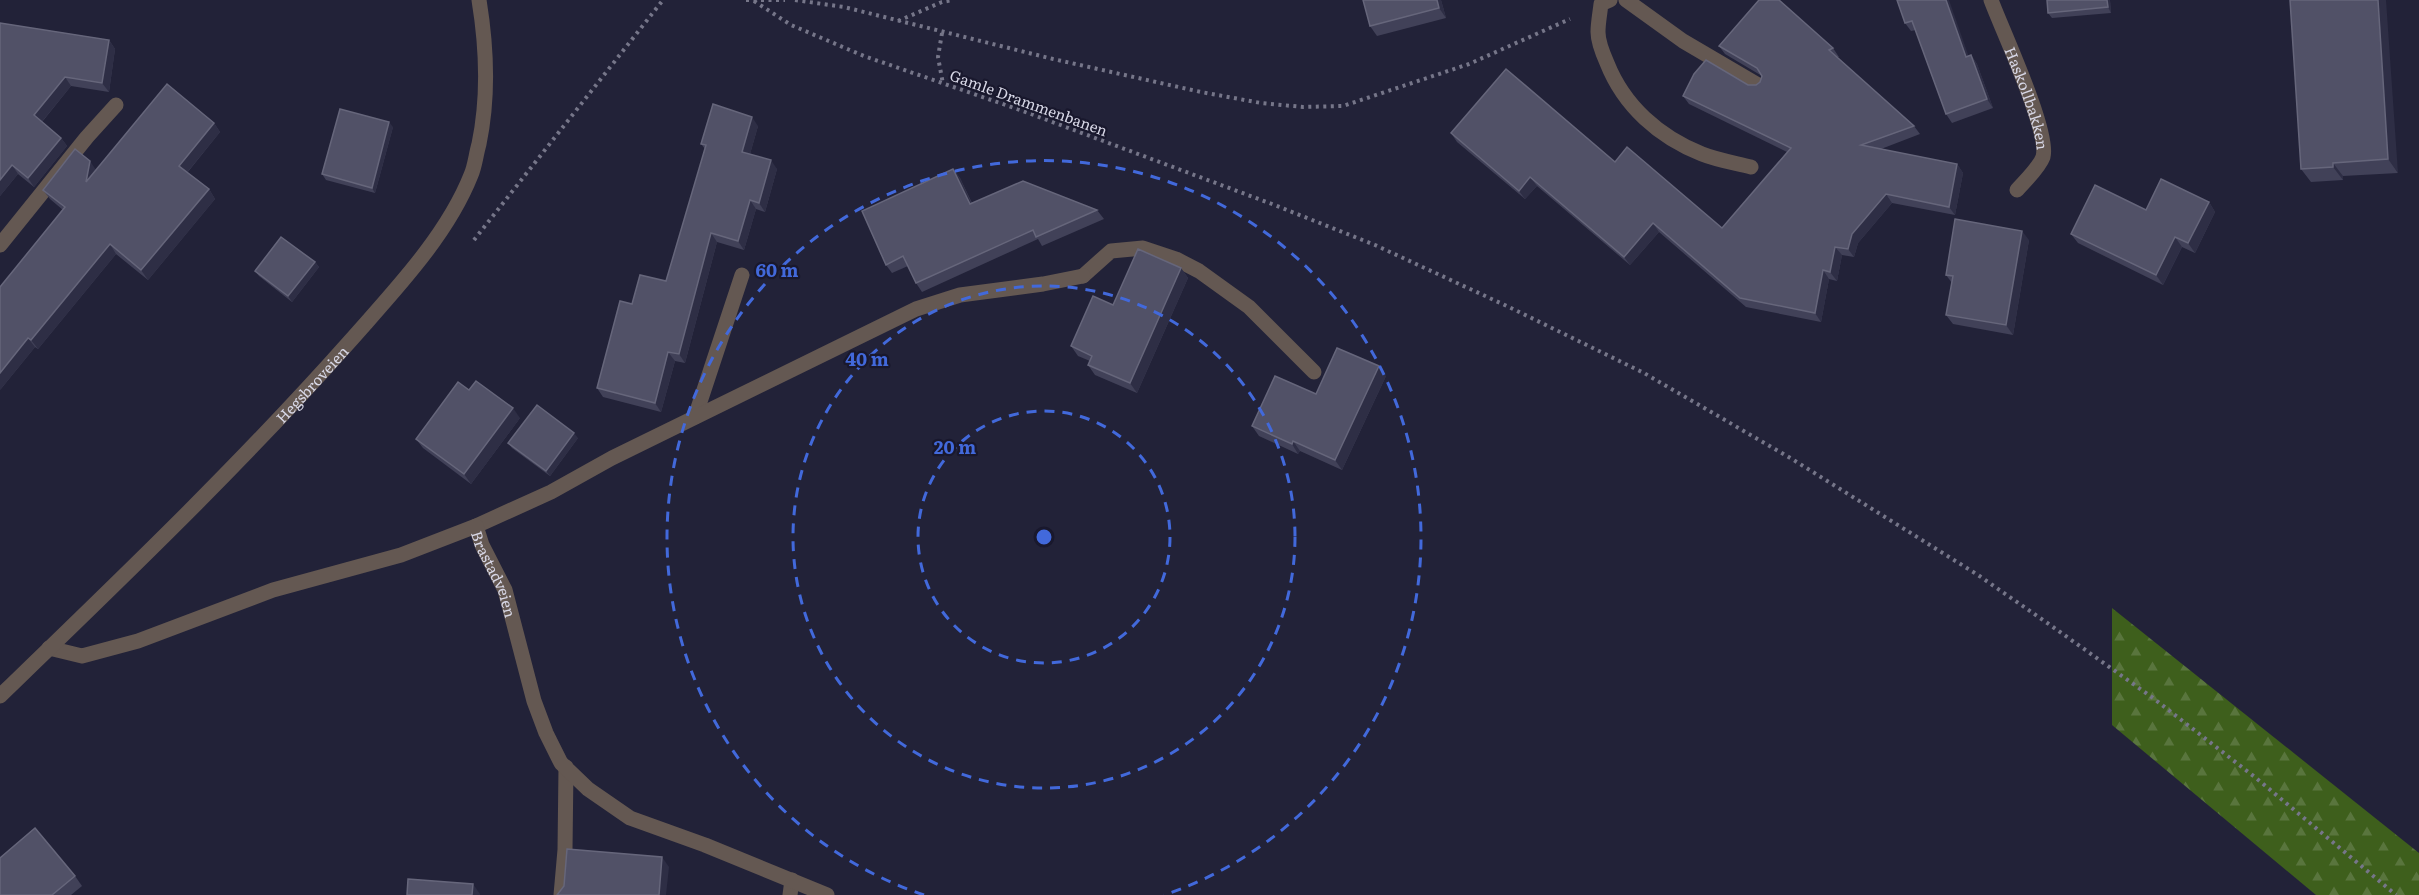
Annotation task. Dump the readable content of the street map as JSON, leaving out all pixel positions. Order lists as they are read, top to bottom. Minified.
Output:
{"streets":{"street":["Haskollbakken","Hegsbroveien","Brastadveien"],"path":["Gamle Drammenbanen"]},"crossings":[["Hegsbroveien","Brastadveien"]],"rings":["60 m","40 m","20 m"]}
